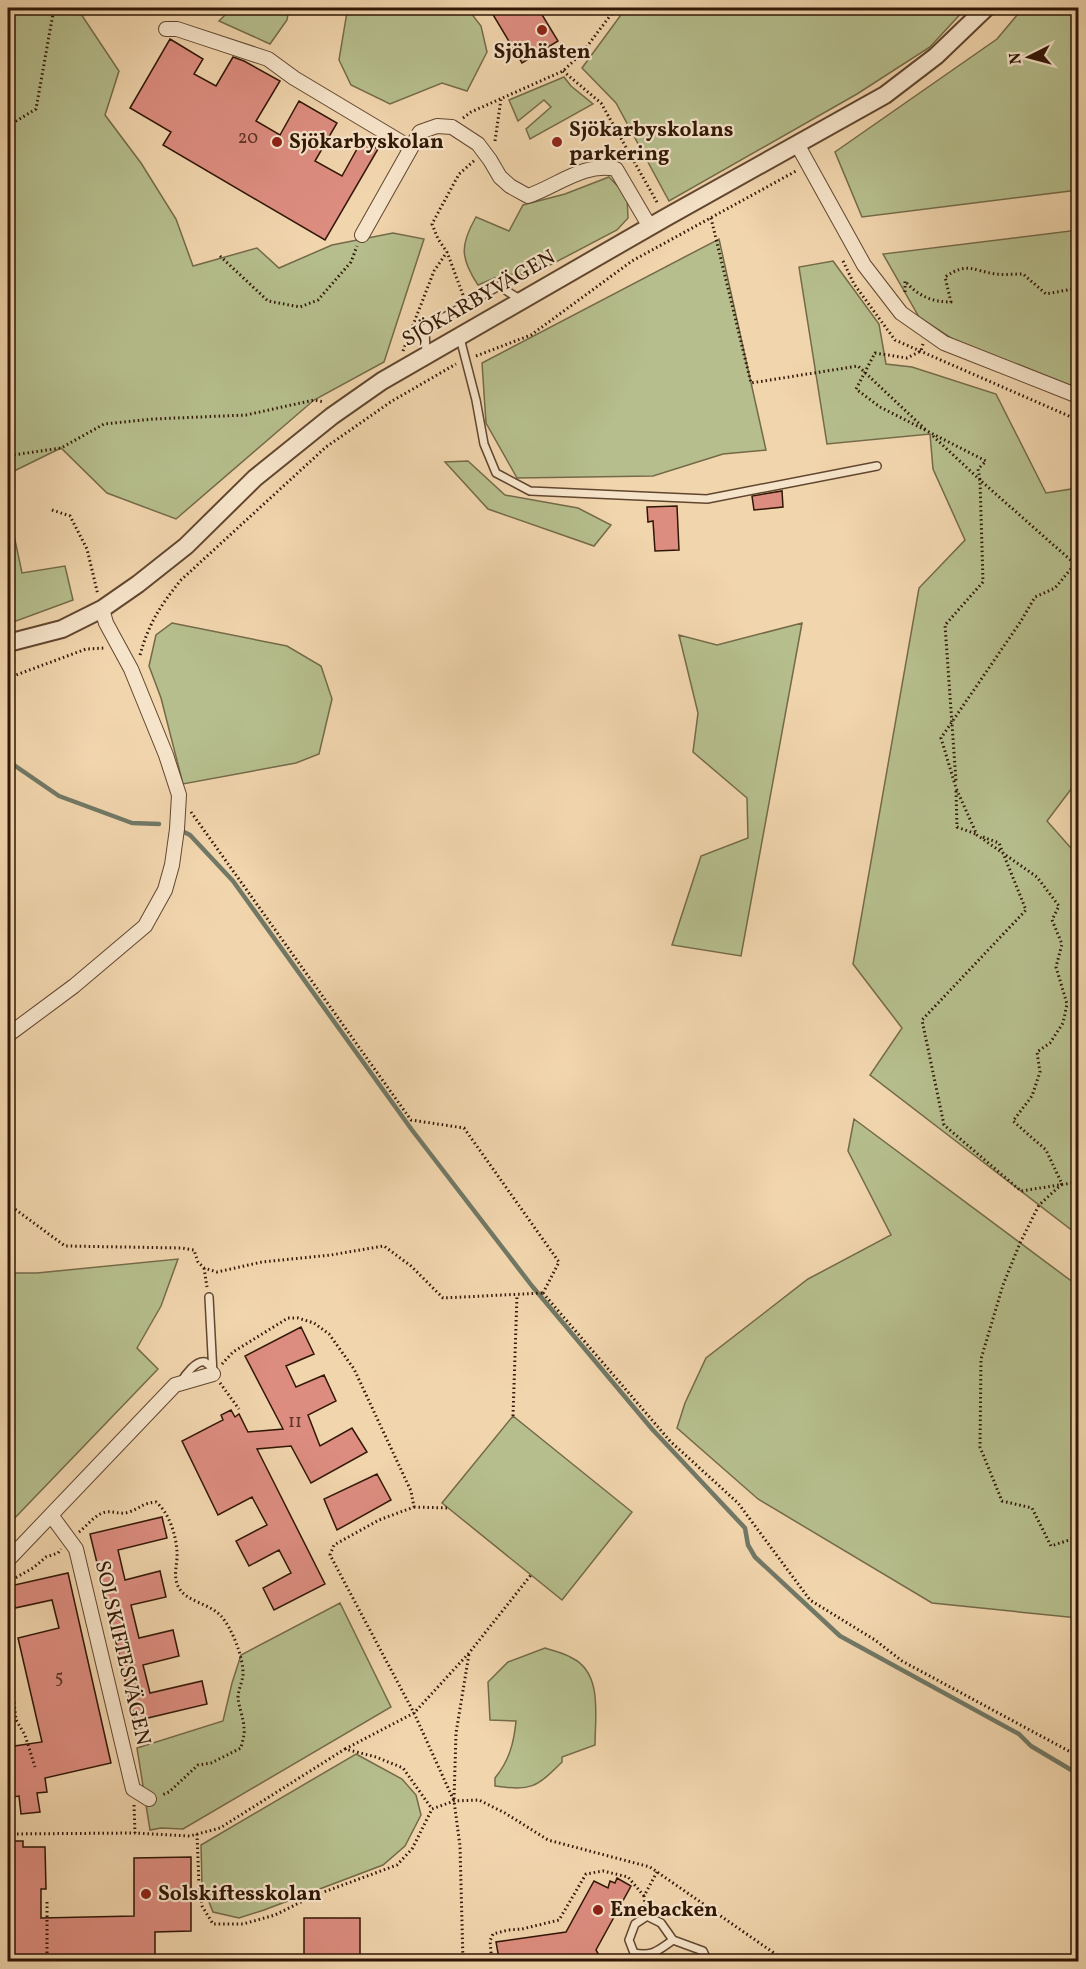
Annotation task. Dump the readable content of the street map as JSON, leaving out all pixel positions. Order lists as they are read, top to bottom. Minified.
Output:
{"streets":{"street":["SJÖKARBYVÄGEN","SOLSKIFTESVÄGEN"]},"places":["Sjöhästen","Sjökarbyskolan","Sjökarbyskolans parkering","Solskiftesskolan","Enebacken"],"house_numbers":["20","11","5"],"north":"left"}
